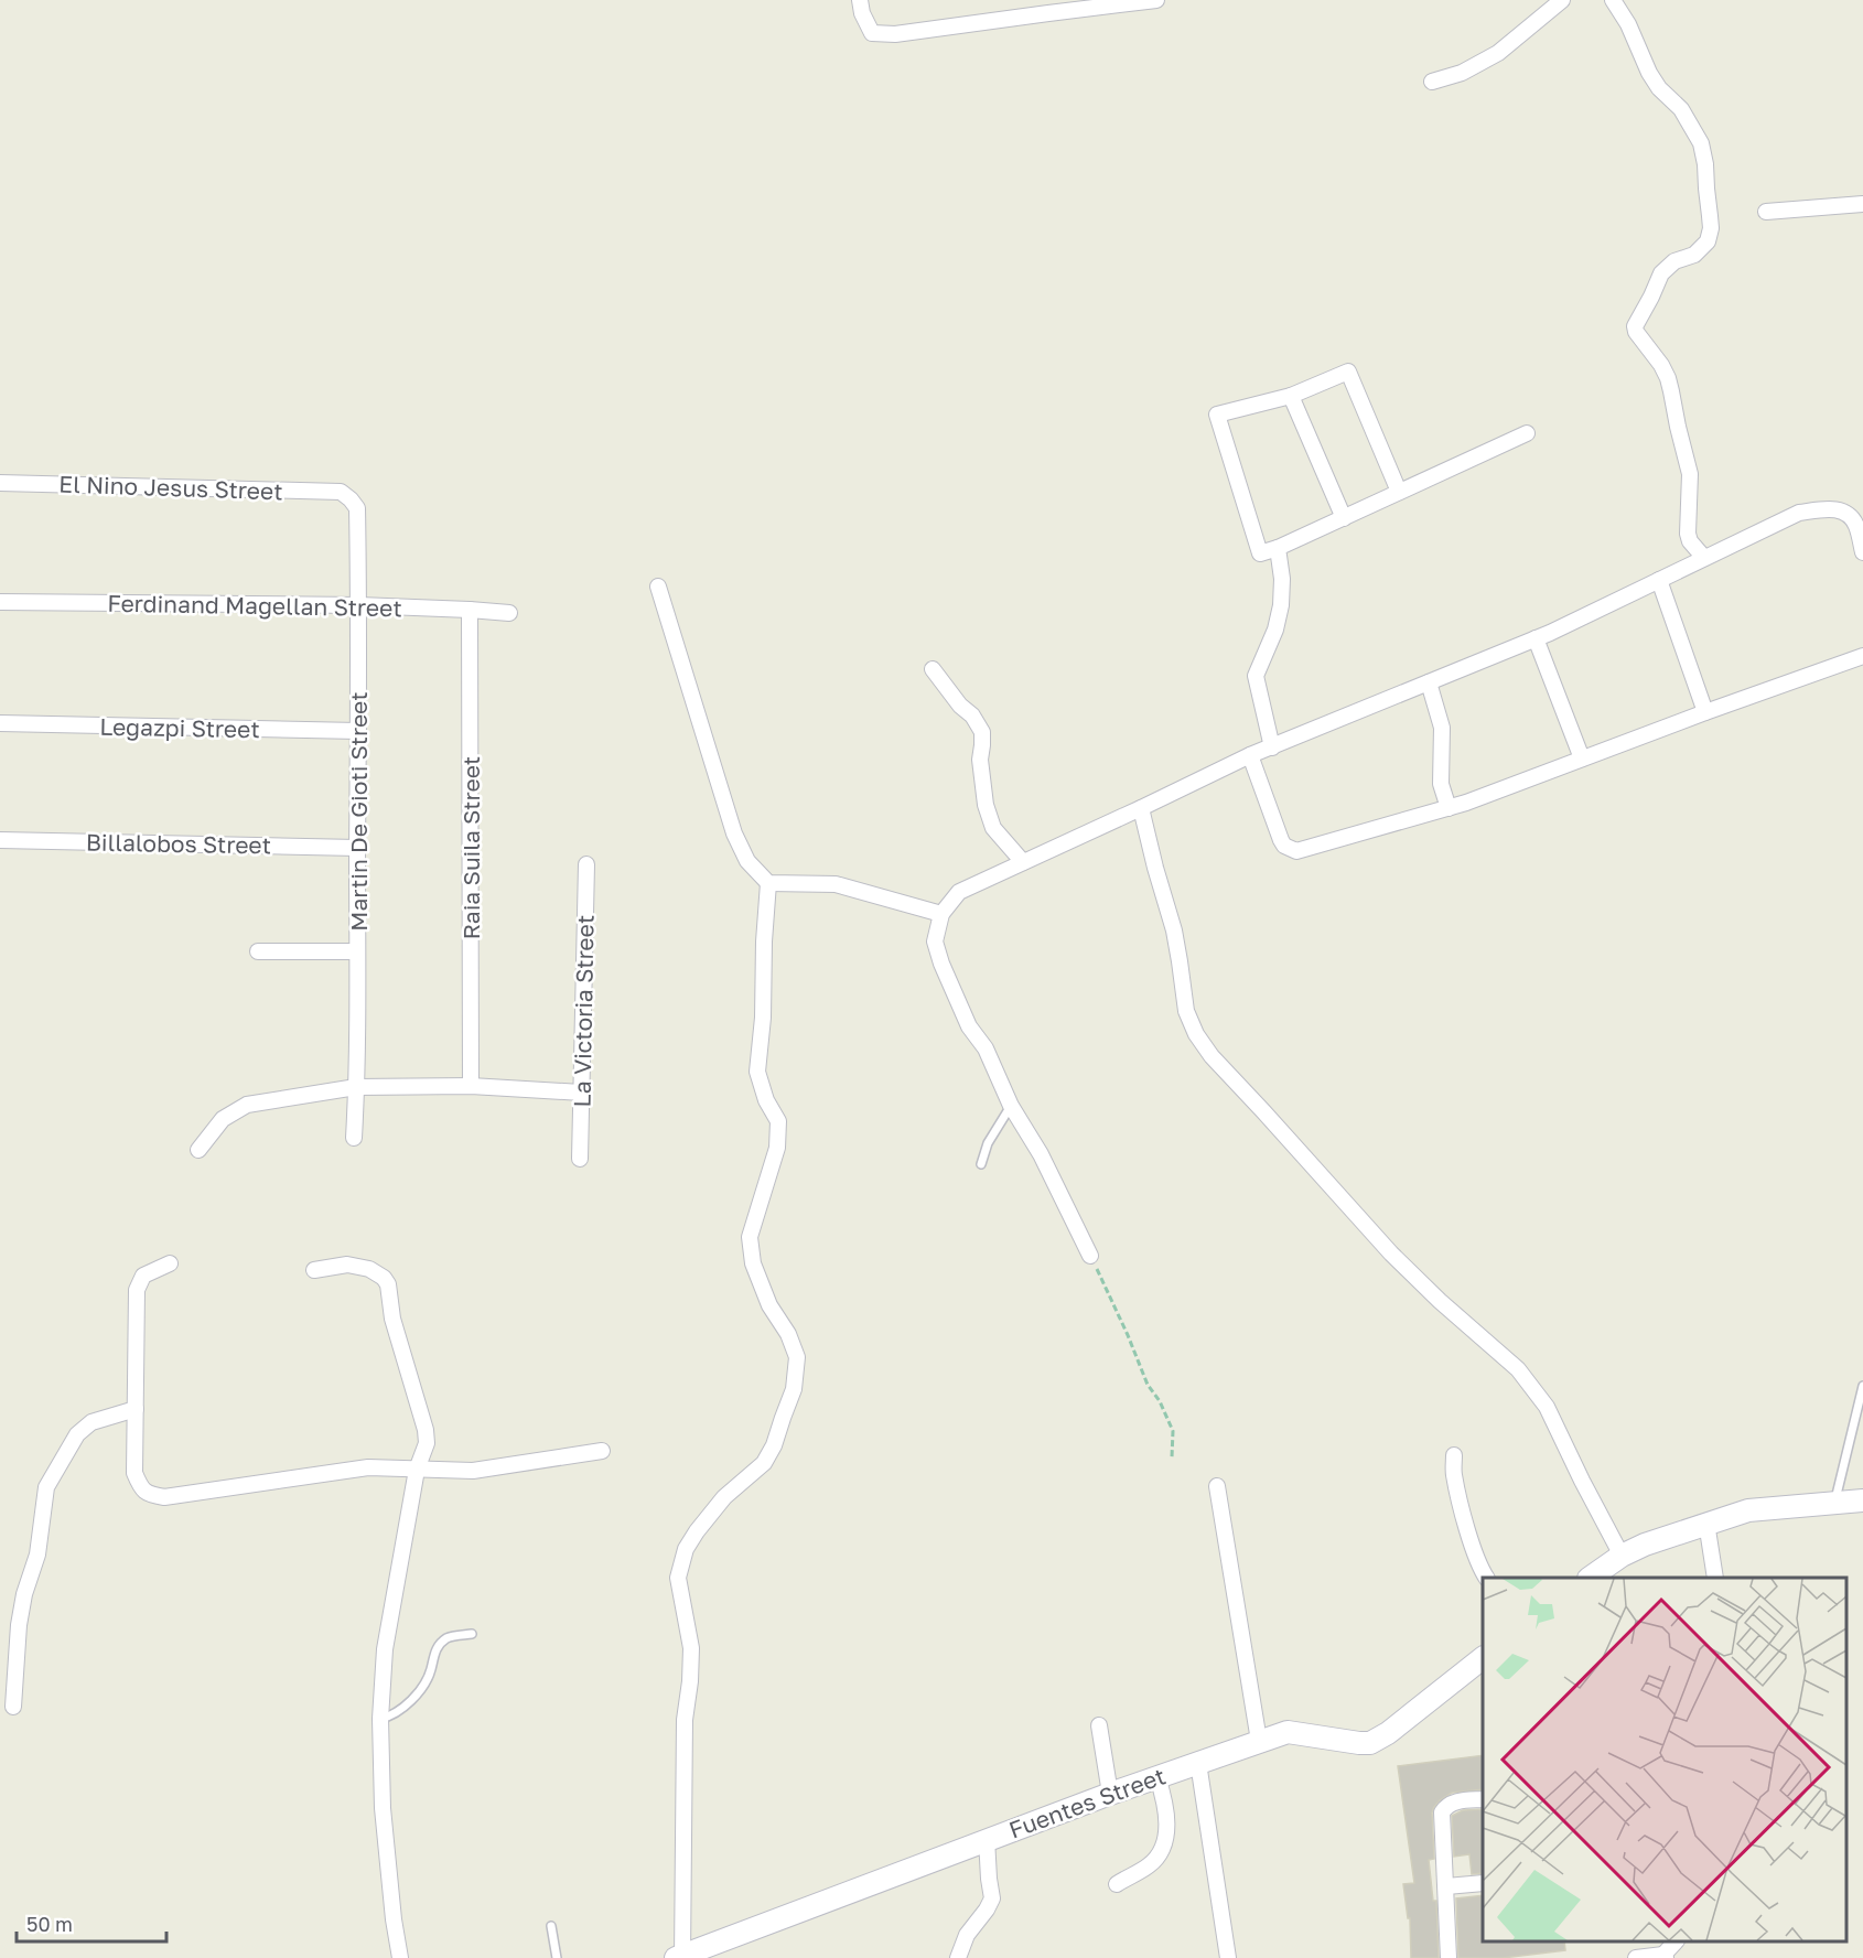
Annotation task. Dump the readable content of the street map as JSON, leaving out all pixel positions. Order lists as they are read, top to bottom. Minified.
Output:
{"streets":{"street":["El Nino Jesus Street","Ferdinand Magellan Street","Legazpi Street","Martin De Gioti Street","Billalobos Street","Raia Suila Street","La Victoria Street","Fuentes Street"]},"crossings":[["El Nino Jesus Street","Martin De Gioti Street"],["Ferdinand Magellan Street","Martin De Gioti Street"],["Ferdinand Magellan Street","Raia Suila Street"],["Legazpi Street","Martin De Gioti Street"],["Martin De Gioti Street","Billalobos Street"]],"scale_bar":"50 m"}
